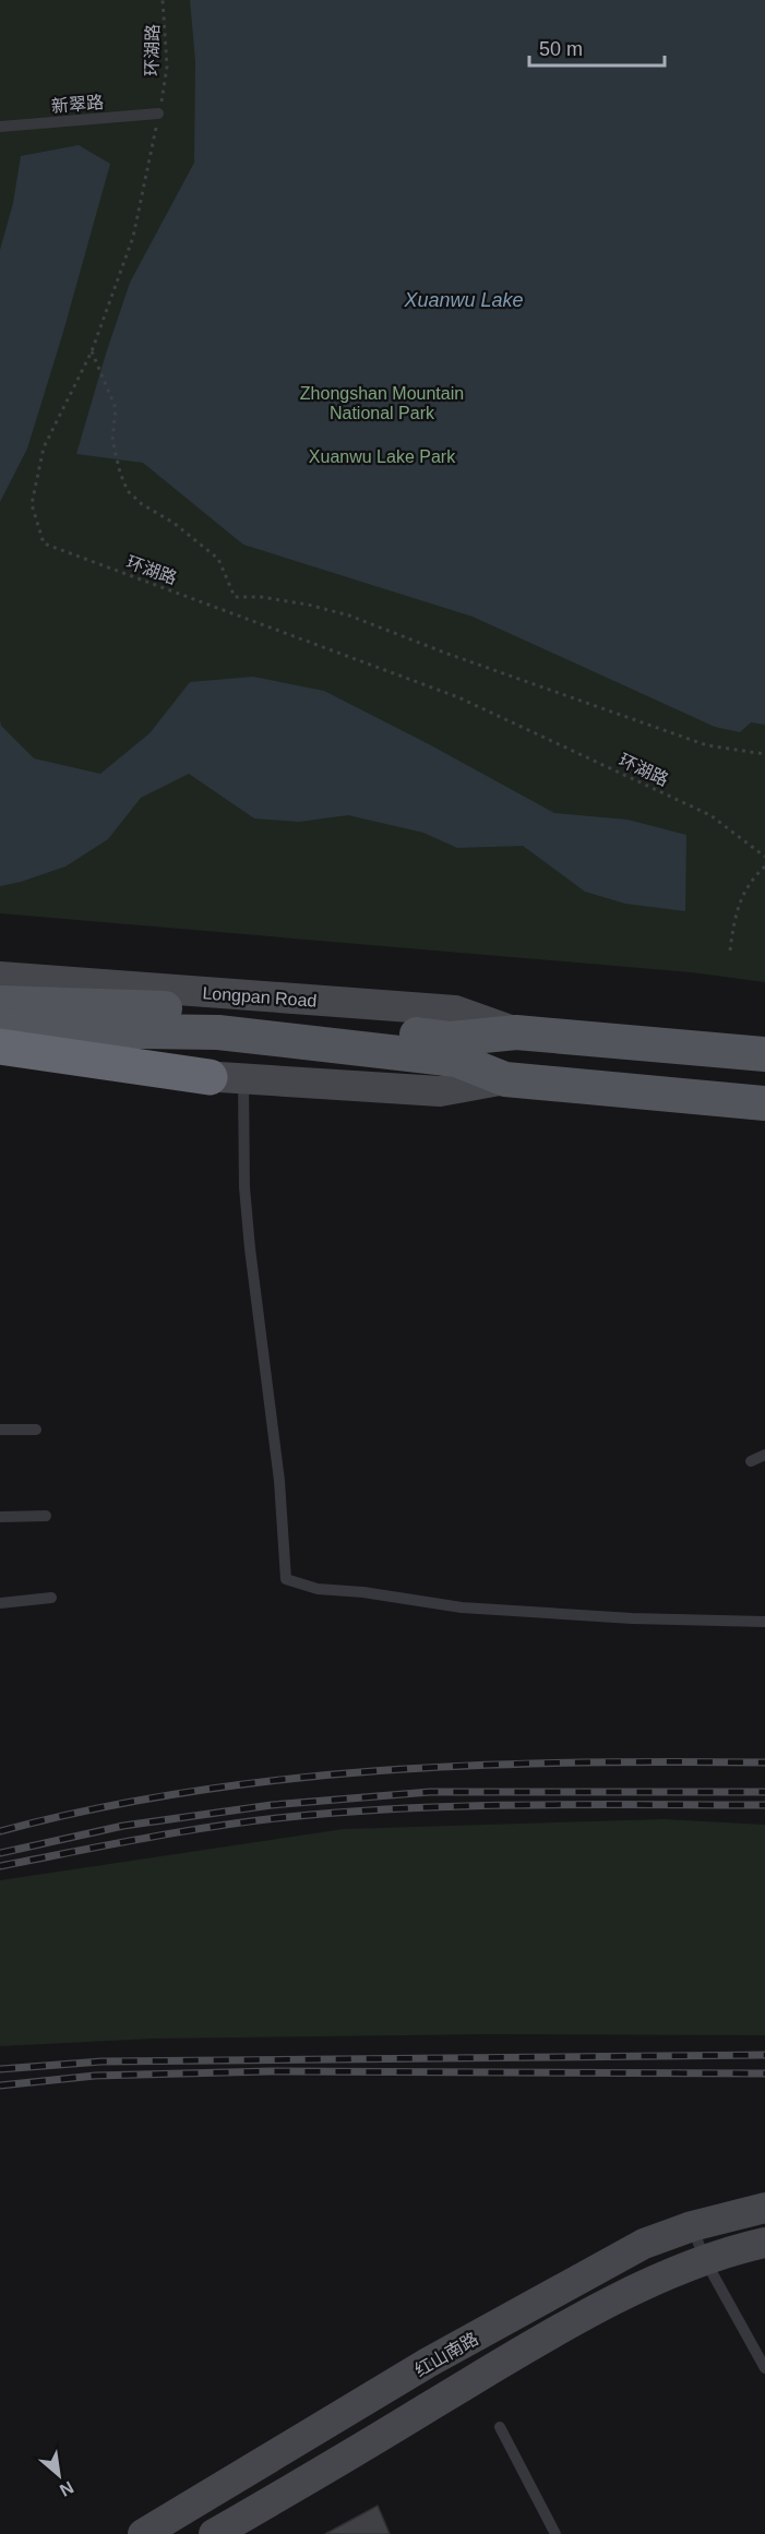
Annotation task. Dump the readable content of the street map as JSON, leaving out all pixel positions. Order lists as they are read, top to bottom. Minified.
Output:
{"streets":{"main road":["Longpan Road","红山南路"],"lane":["新翠路"],"path":["环湖路"]},"crossings":[["环湖路","新翠路"]],"water":["Xuanwu Lake"],"parks":["Zhongshan Mountain National Park","Xuanwu Lake Park"],"scale_bar":"50 m","north":"bottom right"}
